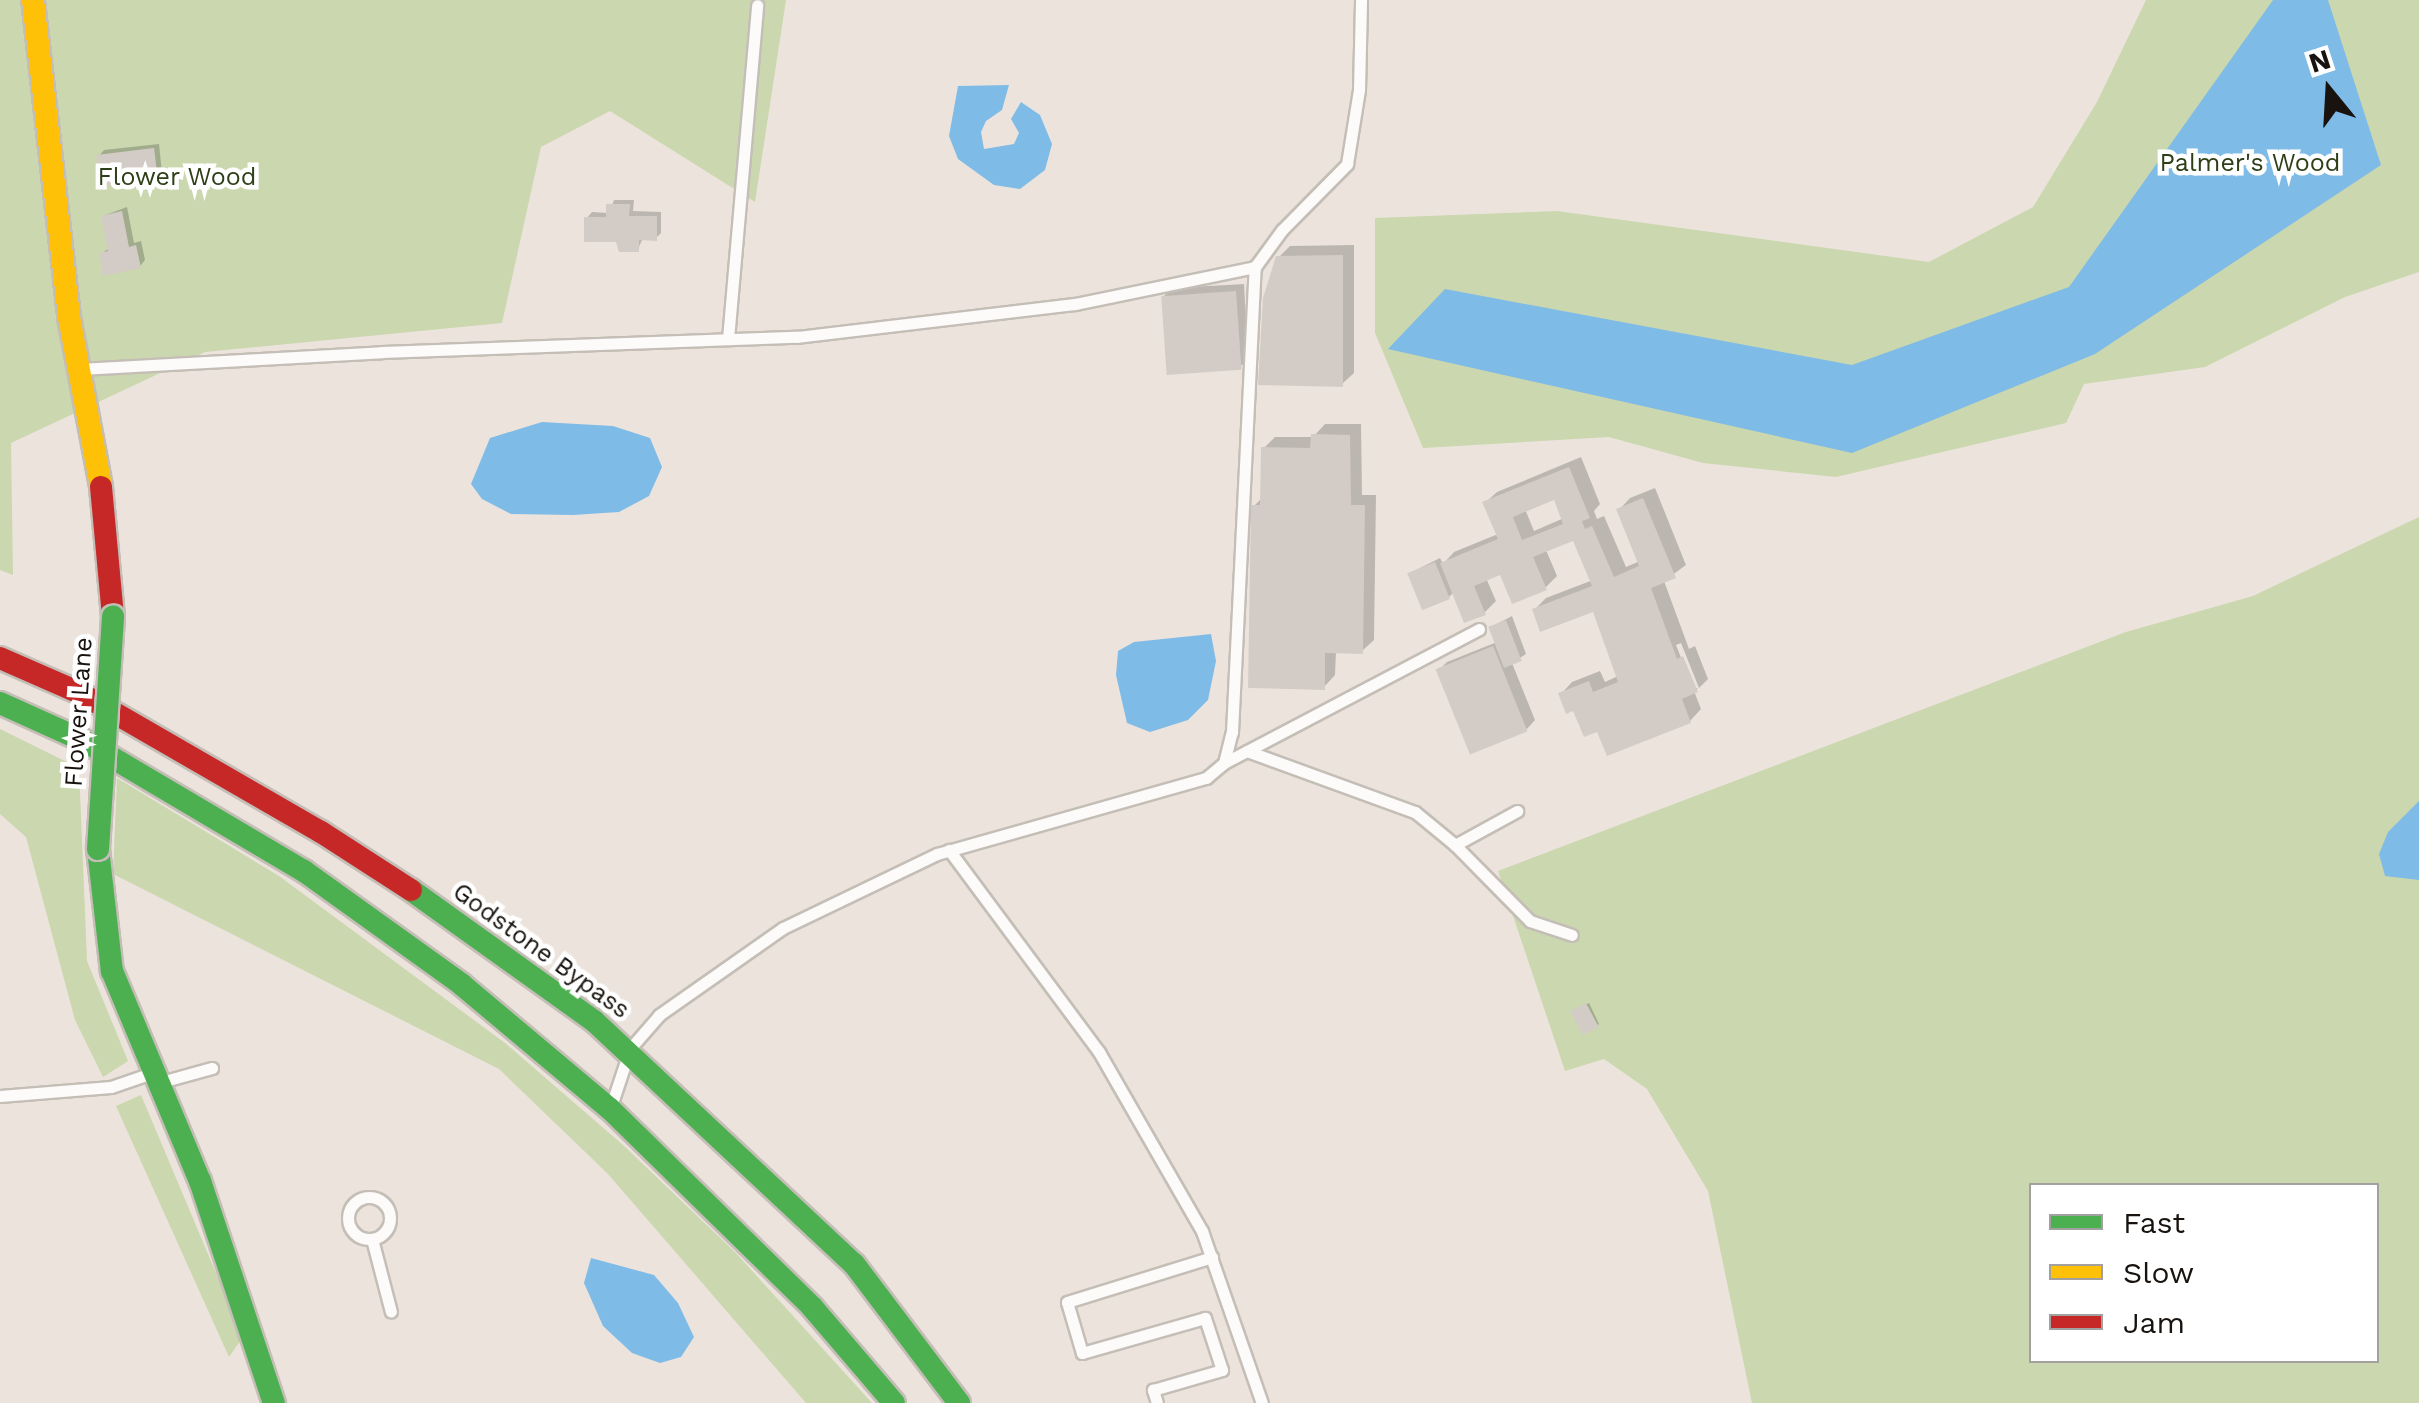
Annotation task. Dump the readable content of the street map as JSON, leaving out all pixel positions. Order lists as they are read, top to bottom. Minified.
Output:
{"streets":{"main road":["Flower Lane","Godstone Bypass"]},"parks":["Palmer's Wood","Flower Wood"],"legend":["Fast","Slow","Jam"],"north":"top"}
